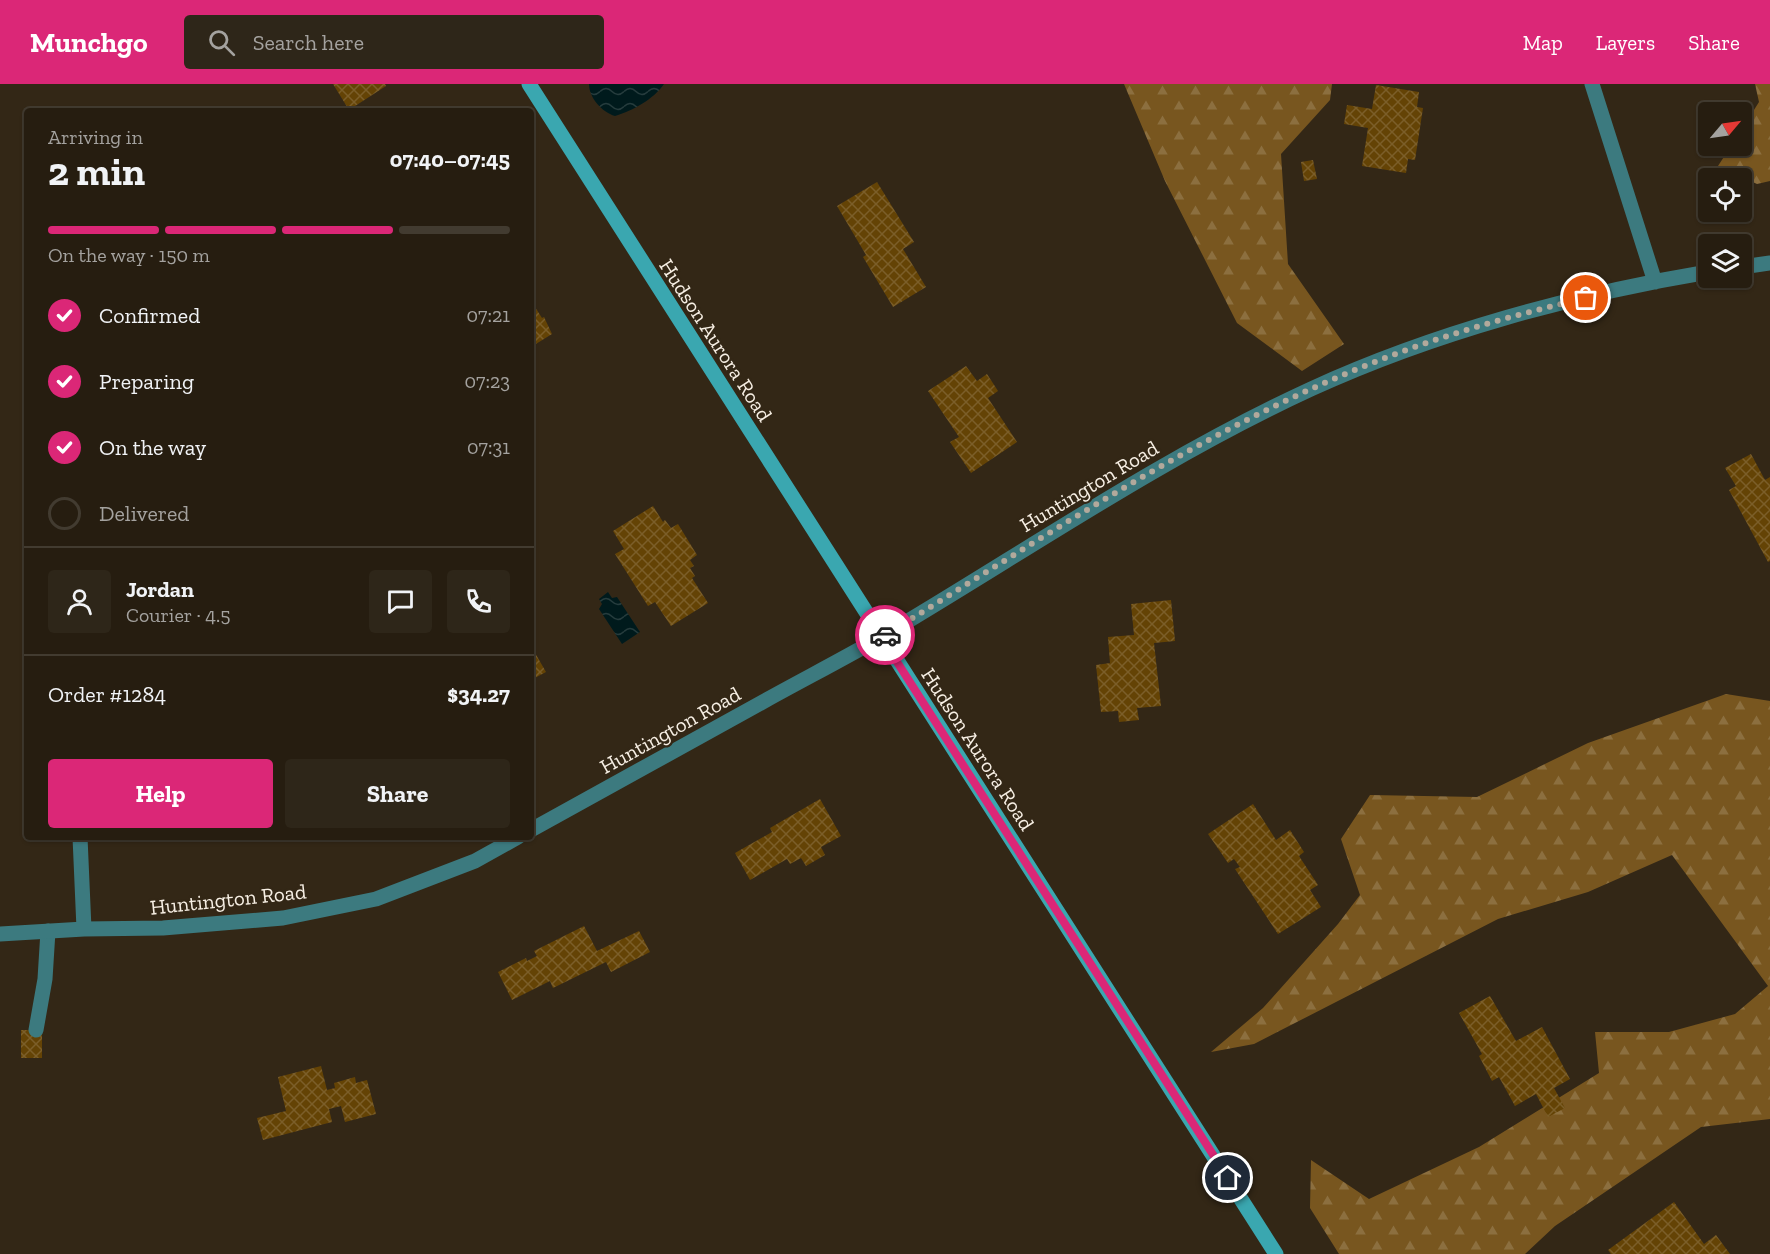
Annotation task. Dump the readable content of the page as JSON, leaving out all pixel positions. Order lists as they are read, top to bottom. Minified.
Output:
{"streets":{"street":["Hudson Aurora Road","Huntington Road"]},"crossings":[["Hudson Aurora Road","Huntington Road"]],"north":"top right","page":{"header":"Munchgo","search":"Search here","nav":["Map","Layers","Share"],"heading":["2 min","Arriving in","07:40–07:45"],"panel":["Jordan","Courier · 4.5","Order #1284","$34.27"],"bar":"On the way · 150 m","list":[["Confirmed","07:21"],["Preparing","07:23"],["On the way","07:31"],"Delivered"],"buttons":["Help","Share"]}}
